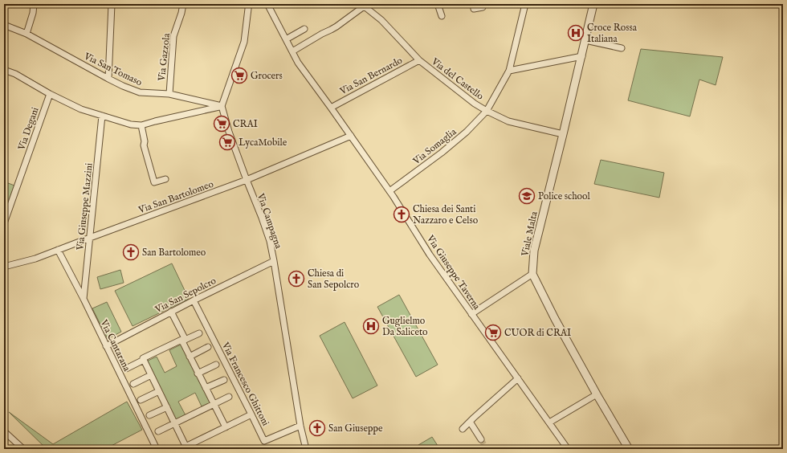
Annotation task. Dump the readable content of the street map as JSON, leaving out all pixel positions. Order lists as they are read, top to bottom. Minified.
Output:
{"streets":{"street":["Via Gazzola","Via San Tomaso","Via San Bernardo","Via del Castello","Via Degani","Via Somaglia","Via San Bartolomeo","Via Giuseppe Mazzini","Via Campagna","Viale Malta","Via Giuseppe Taverna","Via San Sepolcro","Via Cantarana","Via Francesco Ghittoni"]},"crossings":[["Via Gazzola","Via San Tomaso"],["Via San Tomaso","Via Campagna"],["Via San Bernardo","Via del Castello"],["Via San Bernardo","Via Giuseppe Taverna"],["Via del Castello","Via Somaglia"],["Via del Castello","Viale Malta"],["Via Somaglia","Via Giuseppe Taverna"],["Via San Bartolomeo","Via Giuseppe Mazzini"],["Via San Bartolomeo","Via Campagna"],["Via San Bartolomeo","Via Giuseppe Taverna"],["Via San Bartolomeo","Via Cantarana"],["Via Giuseppe Mazzini","Via Cantarana"],["Via Campagna","Via San Sepolcro"],["Via Campagna","Via Francesco Ghittoni"],["Via San Sepolcro","Via Cantarana"],["Via San Sepolcro","Via Francesco Ghittoni"]],"places":{"hospital":["Croce Rossa Italiana","Guglielmo Da Saliceto"],"supermarket":["Grocers","CRAI","LycaMobile","CUOR di CRAI"],"school or university":["Police school"],"church":["Chiesa dei Santi Nazzaro e Celso","San Bartolomeo","Chiesa di San Sepolcro","San Giuseppe"]}}
